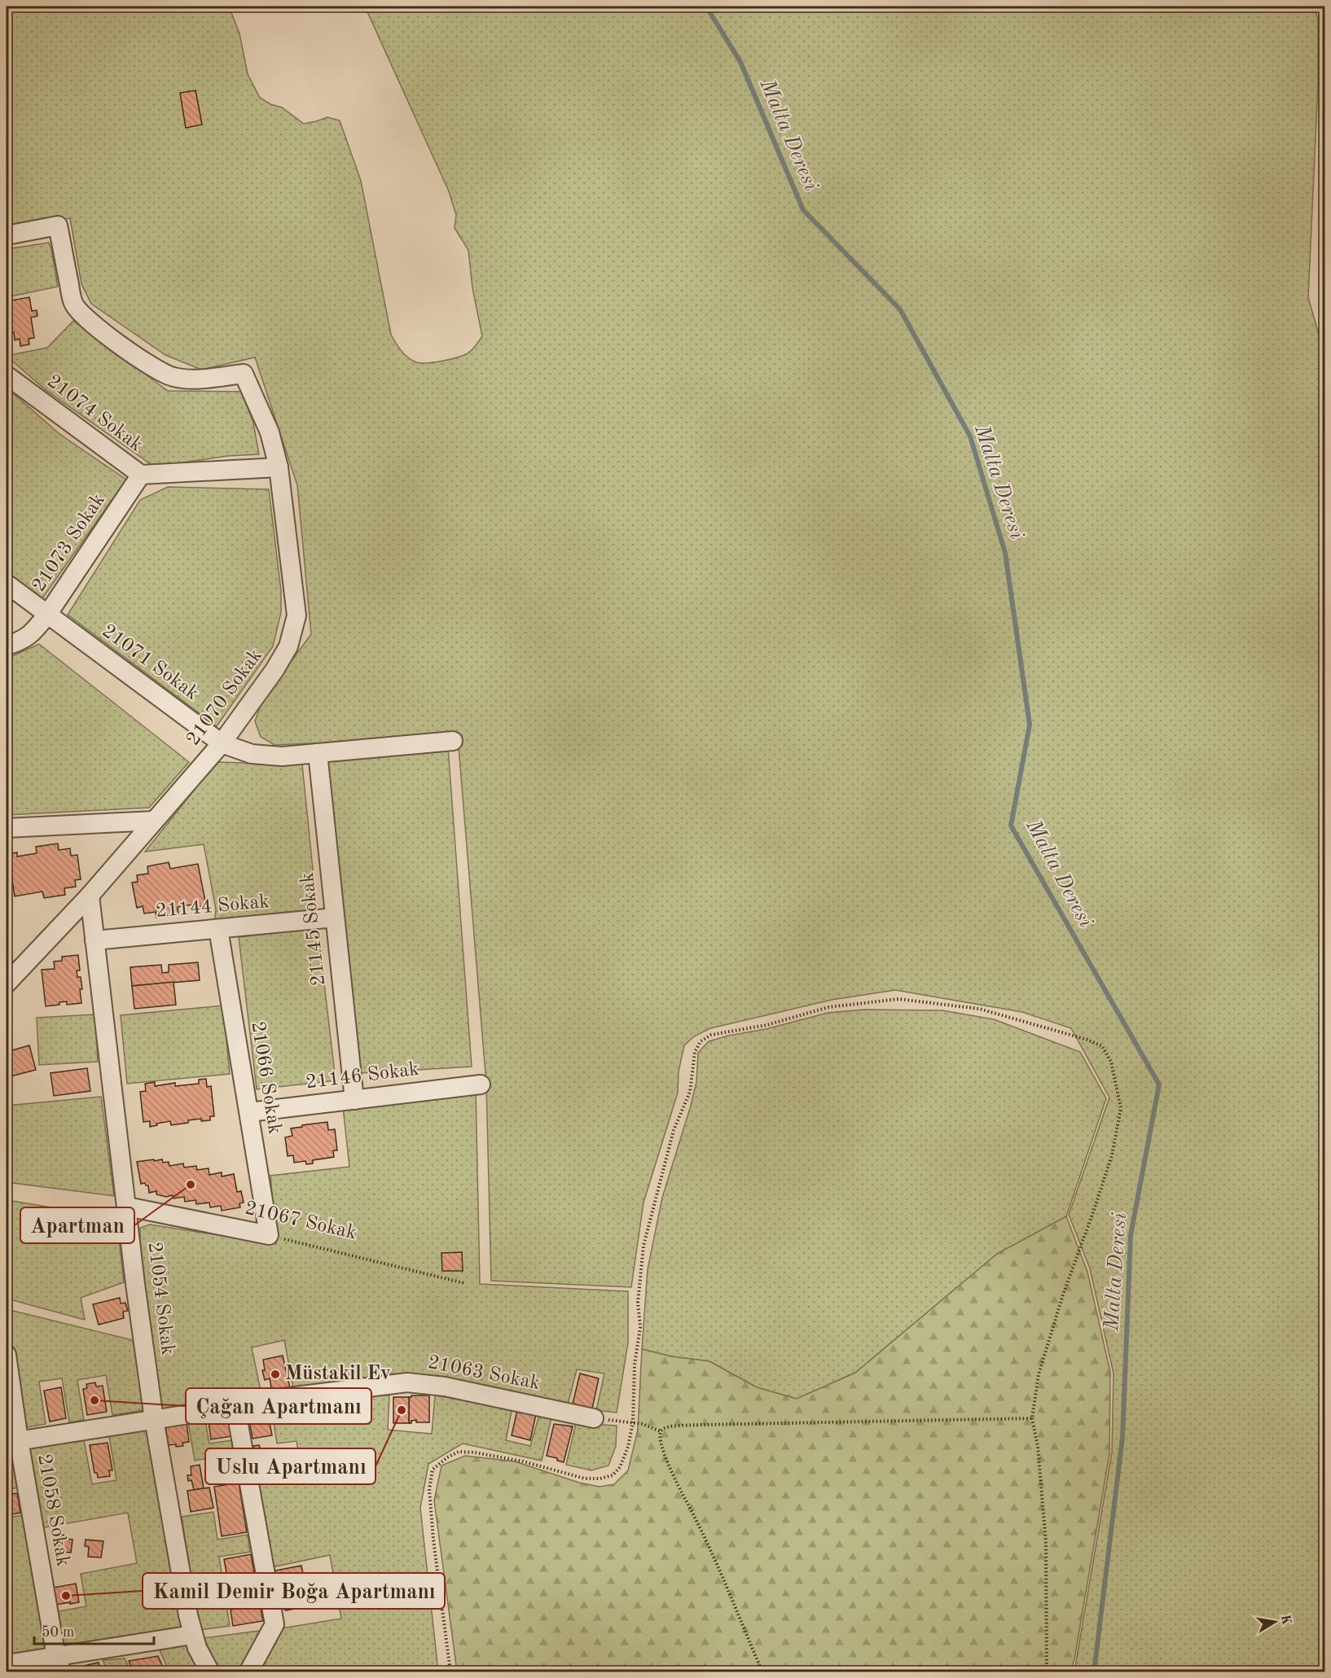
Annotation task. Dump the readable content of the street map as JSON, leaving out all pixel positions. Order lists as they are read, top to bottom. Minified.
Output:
{"streets":{"street":["21074 Sokak","21073 Sokak","21071 Sokak","21070 Sokak","21144 Sokak","21145 Sokak","21146 Sokak","21066 Sokak","21067 Sokak","21054 Sokak","21063 Sokak","21058 Sokak"]},"crossings":[["21074 Sokak","21073 Sokak"],["21074 Sokak","21070 Sokak"],["21073 Sokak","21071 Sokak"],["21071 Sokak","21070 Sokak"],["21071 Sokak","21145 Sokak"],["21070 Sokak","21054 Sokak"],["21144 Sokak","21145 Sokak"],["21144 Sokak","21066 Sokak"],["21144 Sokak","21054 Sokak"],["21145 Sokak","21146 Sokak"],["21146 Sokak","21066 Sokak"],["21066 Sokak","21067 Sokak"],["21067 Sokak","21054 Sokak"],["21054 Sokak","21063 Sokak"],["21063 Sokak","21058 Sokak"]],"water":["Malta Deresi"],"places":["Apartman","Müstakil Ev","Çağan Apartmanı","Uslu Apartmanı","Kamil Demir Boğa Apartmanı"],"scale_bar":"50 m","north":"right"}
